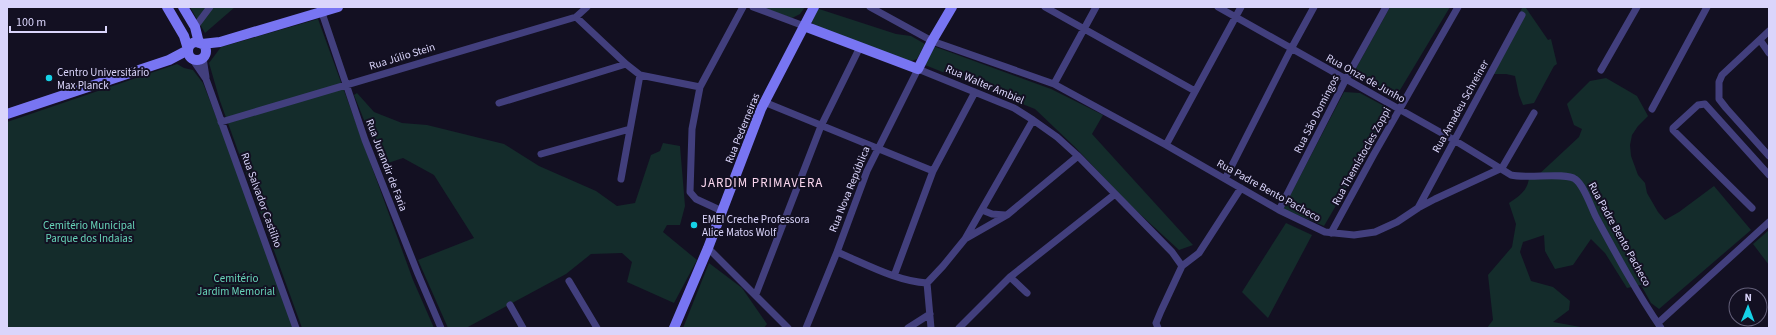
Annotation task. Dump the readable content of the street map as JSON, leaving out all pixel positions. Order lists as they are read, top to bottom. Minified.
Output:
{"streets":{"street":["Rua Júlio Stein","Rua Onze de Junho","Rua Walter Ambiel","Rua Amadeu Schreiner","Rua São Domingos","Rua Pederneiras","Rua Themístocles Zoppi","Rua Jurandir de Faria","Rua Nova República","Rua Padre Bento Pacheco","Rua Salvador Castilho"]},"crossings":[["Rua Júlio Stein","Rua Jurandir de Faria"],["Rua Júlio Stein","Rua Salvador Castilho"],["Rua Onze de Junho","Rua Amadeu Schreiner"],["Rua Onze de Junho","Rua São Domingos"],["Rua Onze de Junho","Rua Themístocles Zoppi"],["Rua Onze de Junho","Rua Padre Bento Pacheco"],["Rua Walter Ambiel","Rua Pederneiras"],["Rua Walter Ambiel","Rua Nova República"],["Rua Amadeu Schreiner","Rua Padre Bento Pacheco"],["Rua São Domingos","Rua Padre Bento Pacheco"],["Rua Themístocles Zoppi","Rua Padre Bento Pacheco"],["Rua Nova República","Rua Padre Bento Pacheco"]],"districts":["JARDIM PRIMAVERA"],"parks":["Cemitério Municipal Parque dos Indaias","Cemitério Jardim Memorial"],"places":["Centro Universitário Max Planck","EMEI Creche Professora Alice Matos Wolf"],"scale_bar":"100 m","north":"top"}
